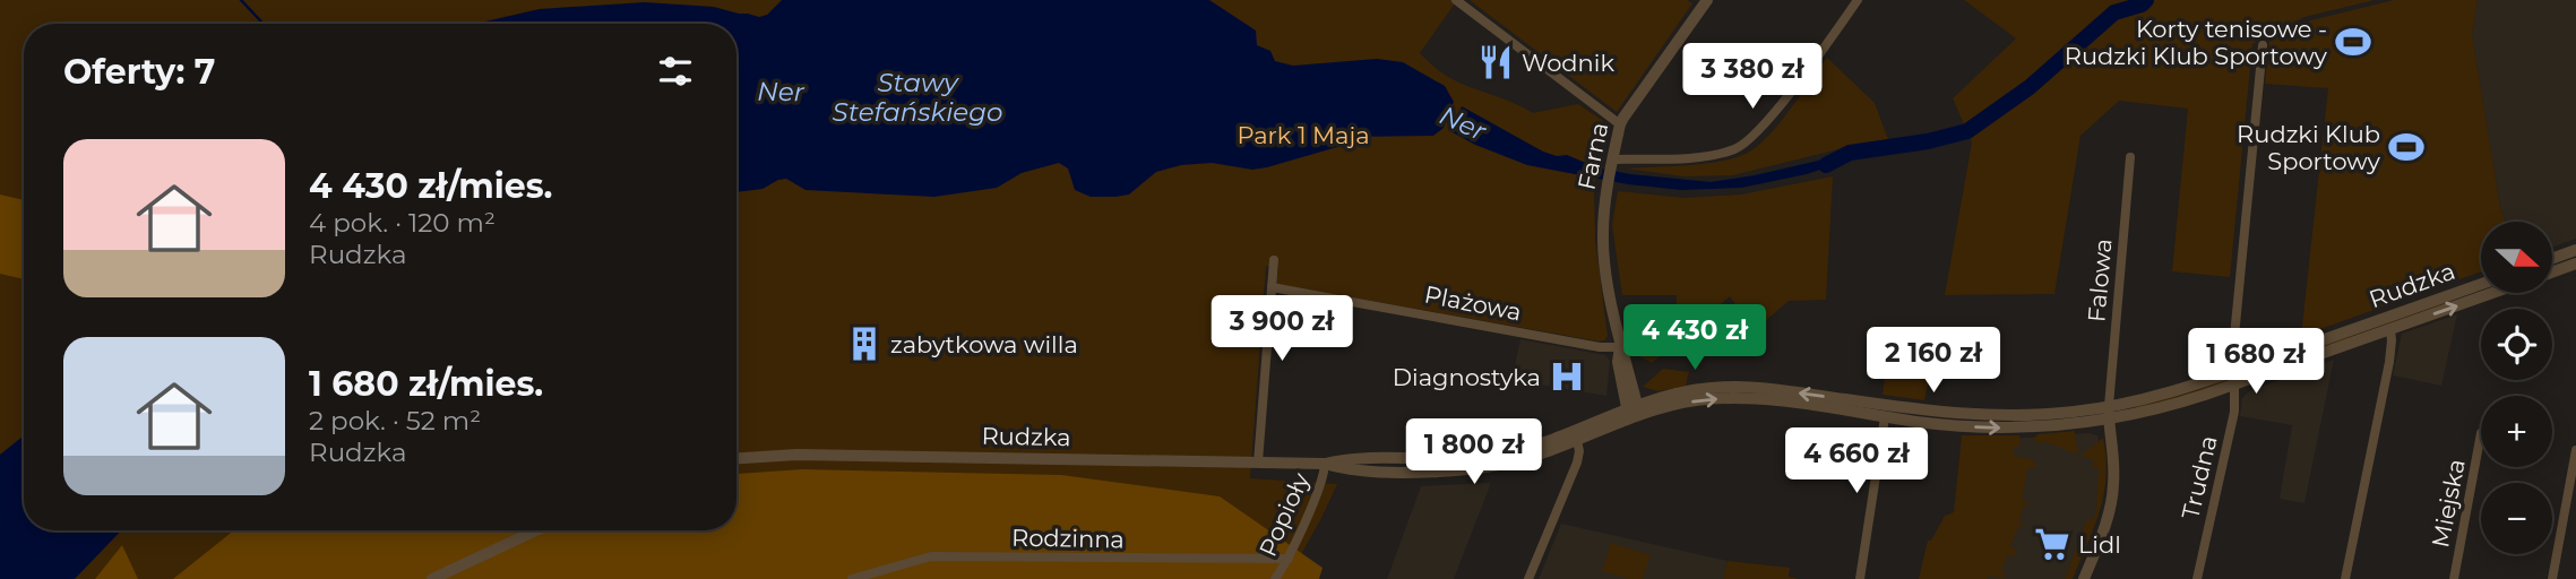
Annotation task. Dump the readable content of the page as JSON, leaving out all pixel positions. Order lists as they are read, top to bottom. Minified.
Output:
{"streets":{"street":["Farna","Falowa","Rudzka","Plażowa","Trudna","Miejska","Popioły","Rodzinna"]},"crossings":[["Farna","Rudzka"],["Farna","Plażowa"],["Falowa","Rudzka"],["Rudzka","Trudna"],["Rudzka","Popioły"],["Popioły","Rodzinna"]],"water":["Stawy Stefańskiego","Ner"],"parks":["Park 1 Maja"],"places":{"sports":["Korty tenisowe - Rudzki Klub Sportowy","Rudzki Klub Sportowy"],"restaurant":["Wodnik"],"building":["zabytkowa willa"],"hospital":["Diagnostyka"],"supermarket":["Lidl"]},"north":"right","page":{"heading":"Oferty: 7","price":["3 380 zł","3 900 zł","4 430 zł","2 160 zł","1 680 zł","1 800 zł","4 660 zł"],"list":[{"name":"4 430 zł/mies.","note":"4 pok. · 120 m² · Rudzka"},{"name":"1 680 zł/mies.","note":"2 pok. · 52 m² · Rudzka"}],"map_buttons":["+","−"]}}
